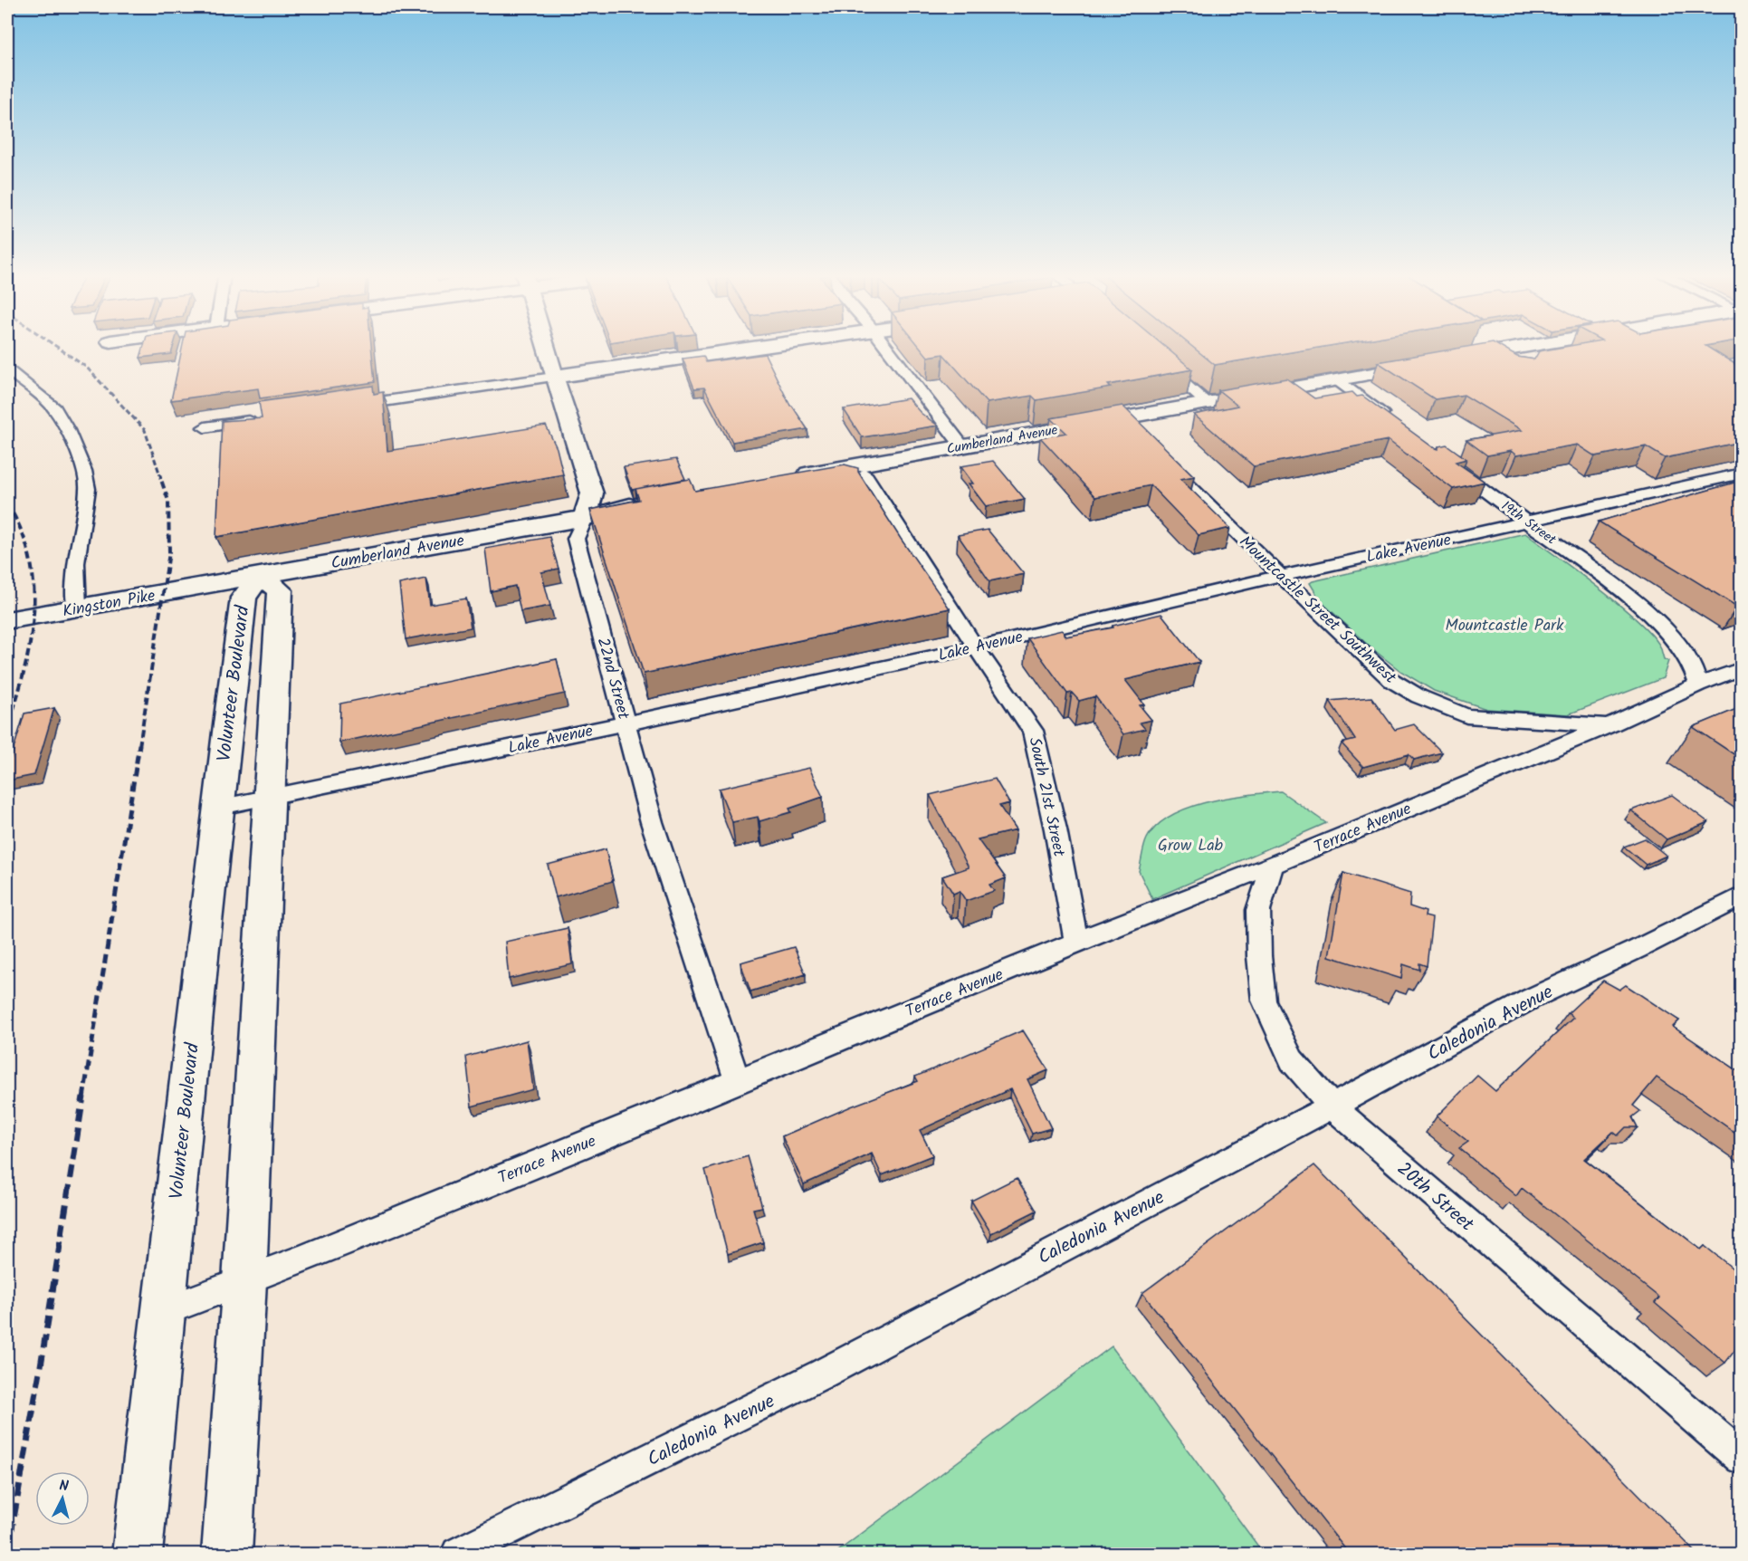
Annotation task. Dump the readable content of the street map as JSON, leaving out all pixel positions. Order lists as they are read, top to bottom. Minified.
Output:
{"streets":{"street":["Cumberland Avenue","19th Street","Lake Avenue","Kingston Pike","Mountcastle Street Southwest","22nd Street","Volunteer Boulevard","South 21st Street","Terrace Avenue","Caledonia Avenue","20th Street"]},"crossings":[["Cumberland Avenue","Kingston Pike"],["Cumberland Avenue","22nd Street"],["Cumberland Avenue","Volunteer Boulevard"],["Cumberland Avenue","South 21st Street"],["19th Street","Lake Avenue"],["19th Street","Terrace Avenue"],["Lake Avenue","Mountcastle Street Southwest"],["Lake Avenue","22nd Street"],["Lake Avenue","Volunteer Boulevard"],["Lake Avenue","South 21st Street"],["Mountcastle Street Southwest","Terrace Avenue"],["22nd Street","Terrace Avenue"],["Volunteer Boulevard","Terrace Avenue"],["South 21st Street","Terrace Avenue"],["Terrace Avenue","20th Street"],["Caledonia Avenue","20th Street"]],"parks":["Mountcastle Park","Grow Lab"],"north":"top"}
